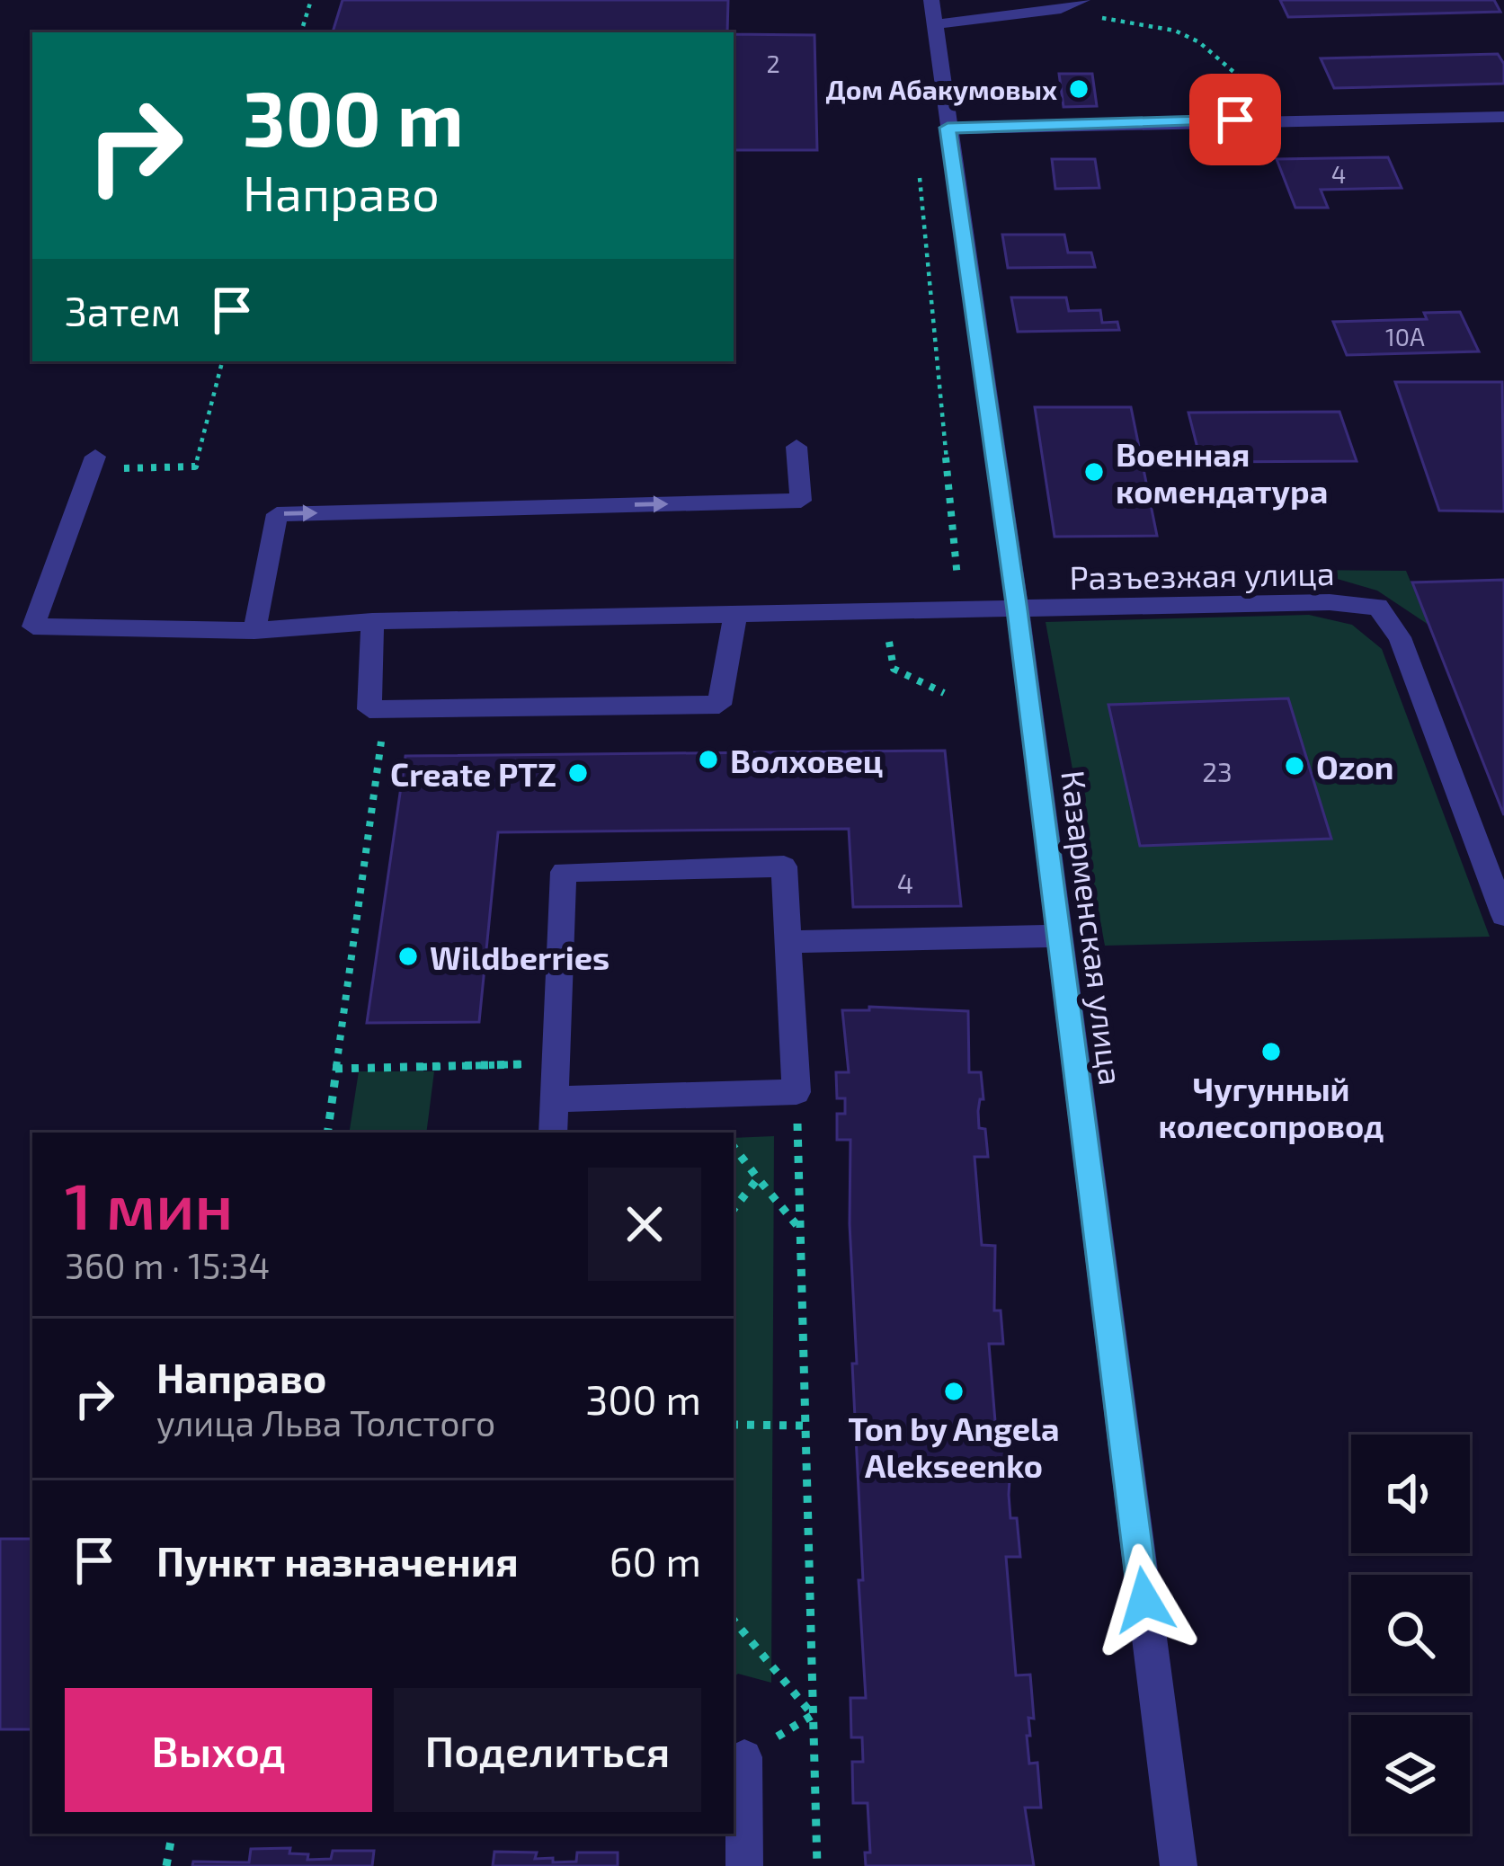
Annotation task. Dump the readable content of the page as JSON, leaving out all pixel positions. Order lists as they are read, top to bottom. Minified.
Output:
{"streets":{"street":["Разъезжая улица","Казарменская улица"]},"crossings":[["Разъезжая улица","Казарменская улица"]],"places":["Дом Абакумовых","Военная комендатура","Волховец","Ozon","Create PTZ","Wildberries","Чугунный колесопровод","Ton by Angela Alekseenko"],"house_numbers":["2","4","10А","23","4"],"page":{"turn":["300 m","Направо"],"then":"Затем","heading":["1 мин","360 m · 15:34"],"list":[{"name":"Направо","note":"улица Льва Толстого","value":"300 m"},{"name":"Пункт назначения","value":"60 m"}],"buttons":["Выход","Поделиться"]}}
